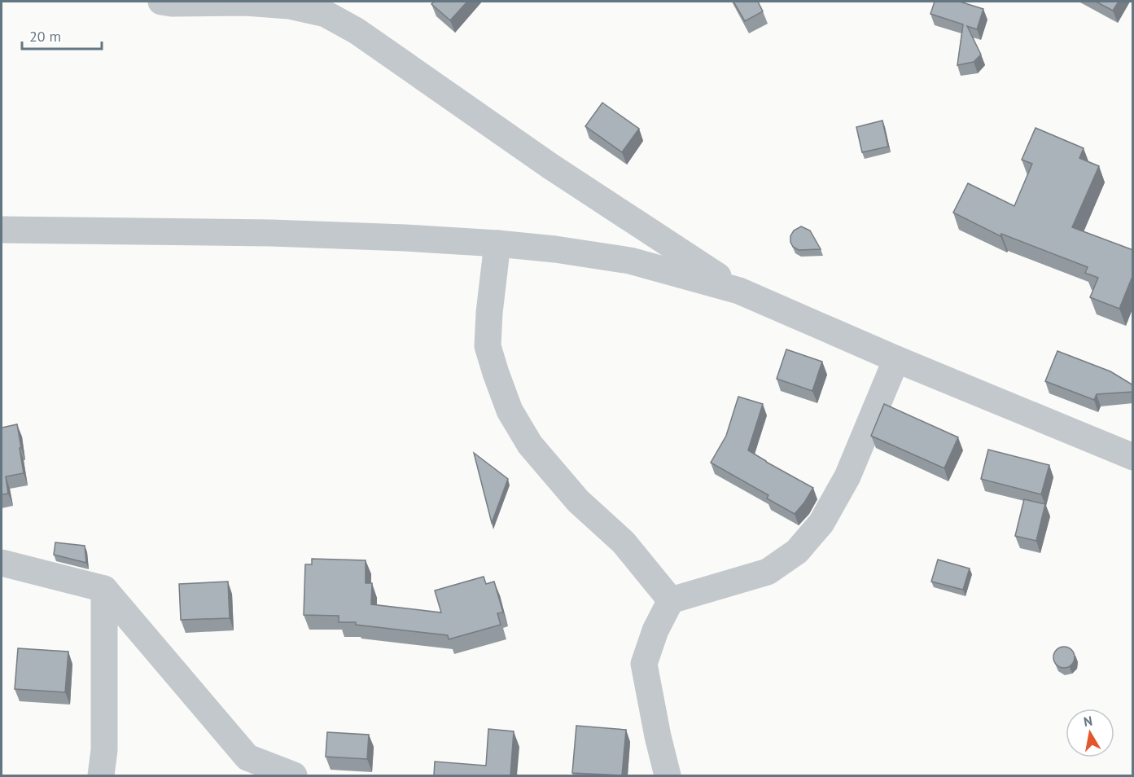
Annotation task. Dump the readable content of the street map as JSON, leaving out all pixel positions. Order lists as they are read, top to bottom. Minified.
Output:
{"scale_bar":"20 m","north":"top"}
